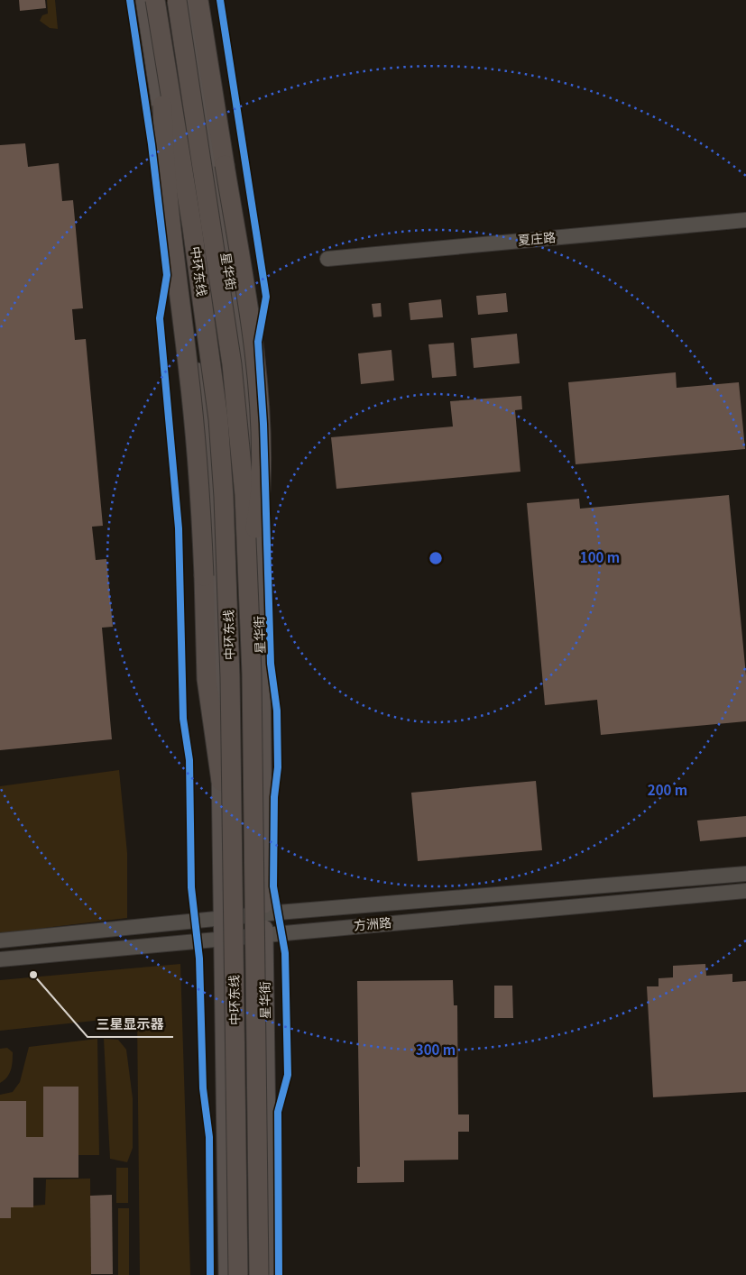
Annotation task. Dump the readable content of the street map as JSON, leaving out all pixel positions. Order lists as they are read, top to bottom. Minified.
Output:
{"streets":{"highway":["中环东线"],"main road":["夏庄路","星华街","方洲路"]},"crossings":[["星华街","方洲路"]],"places":["三星显示器"],"rings":["100 m","200 m","300 m"]}
